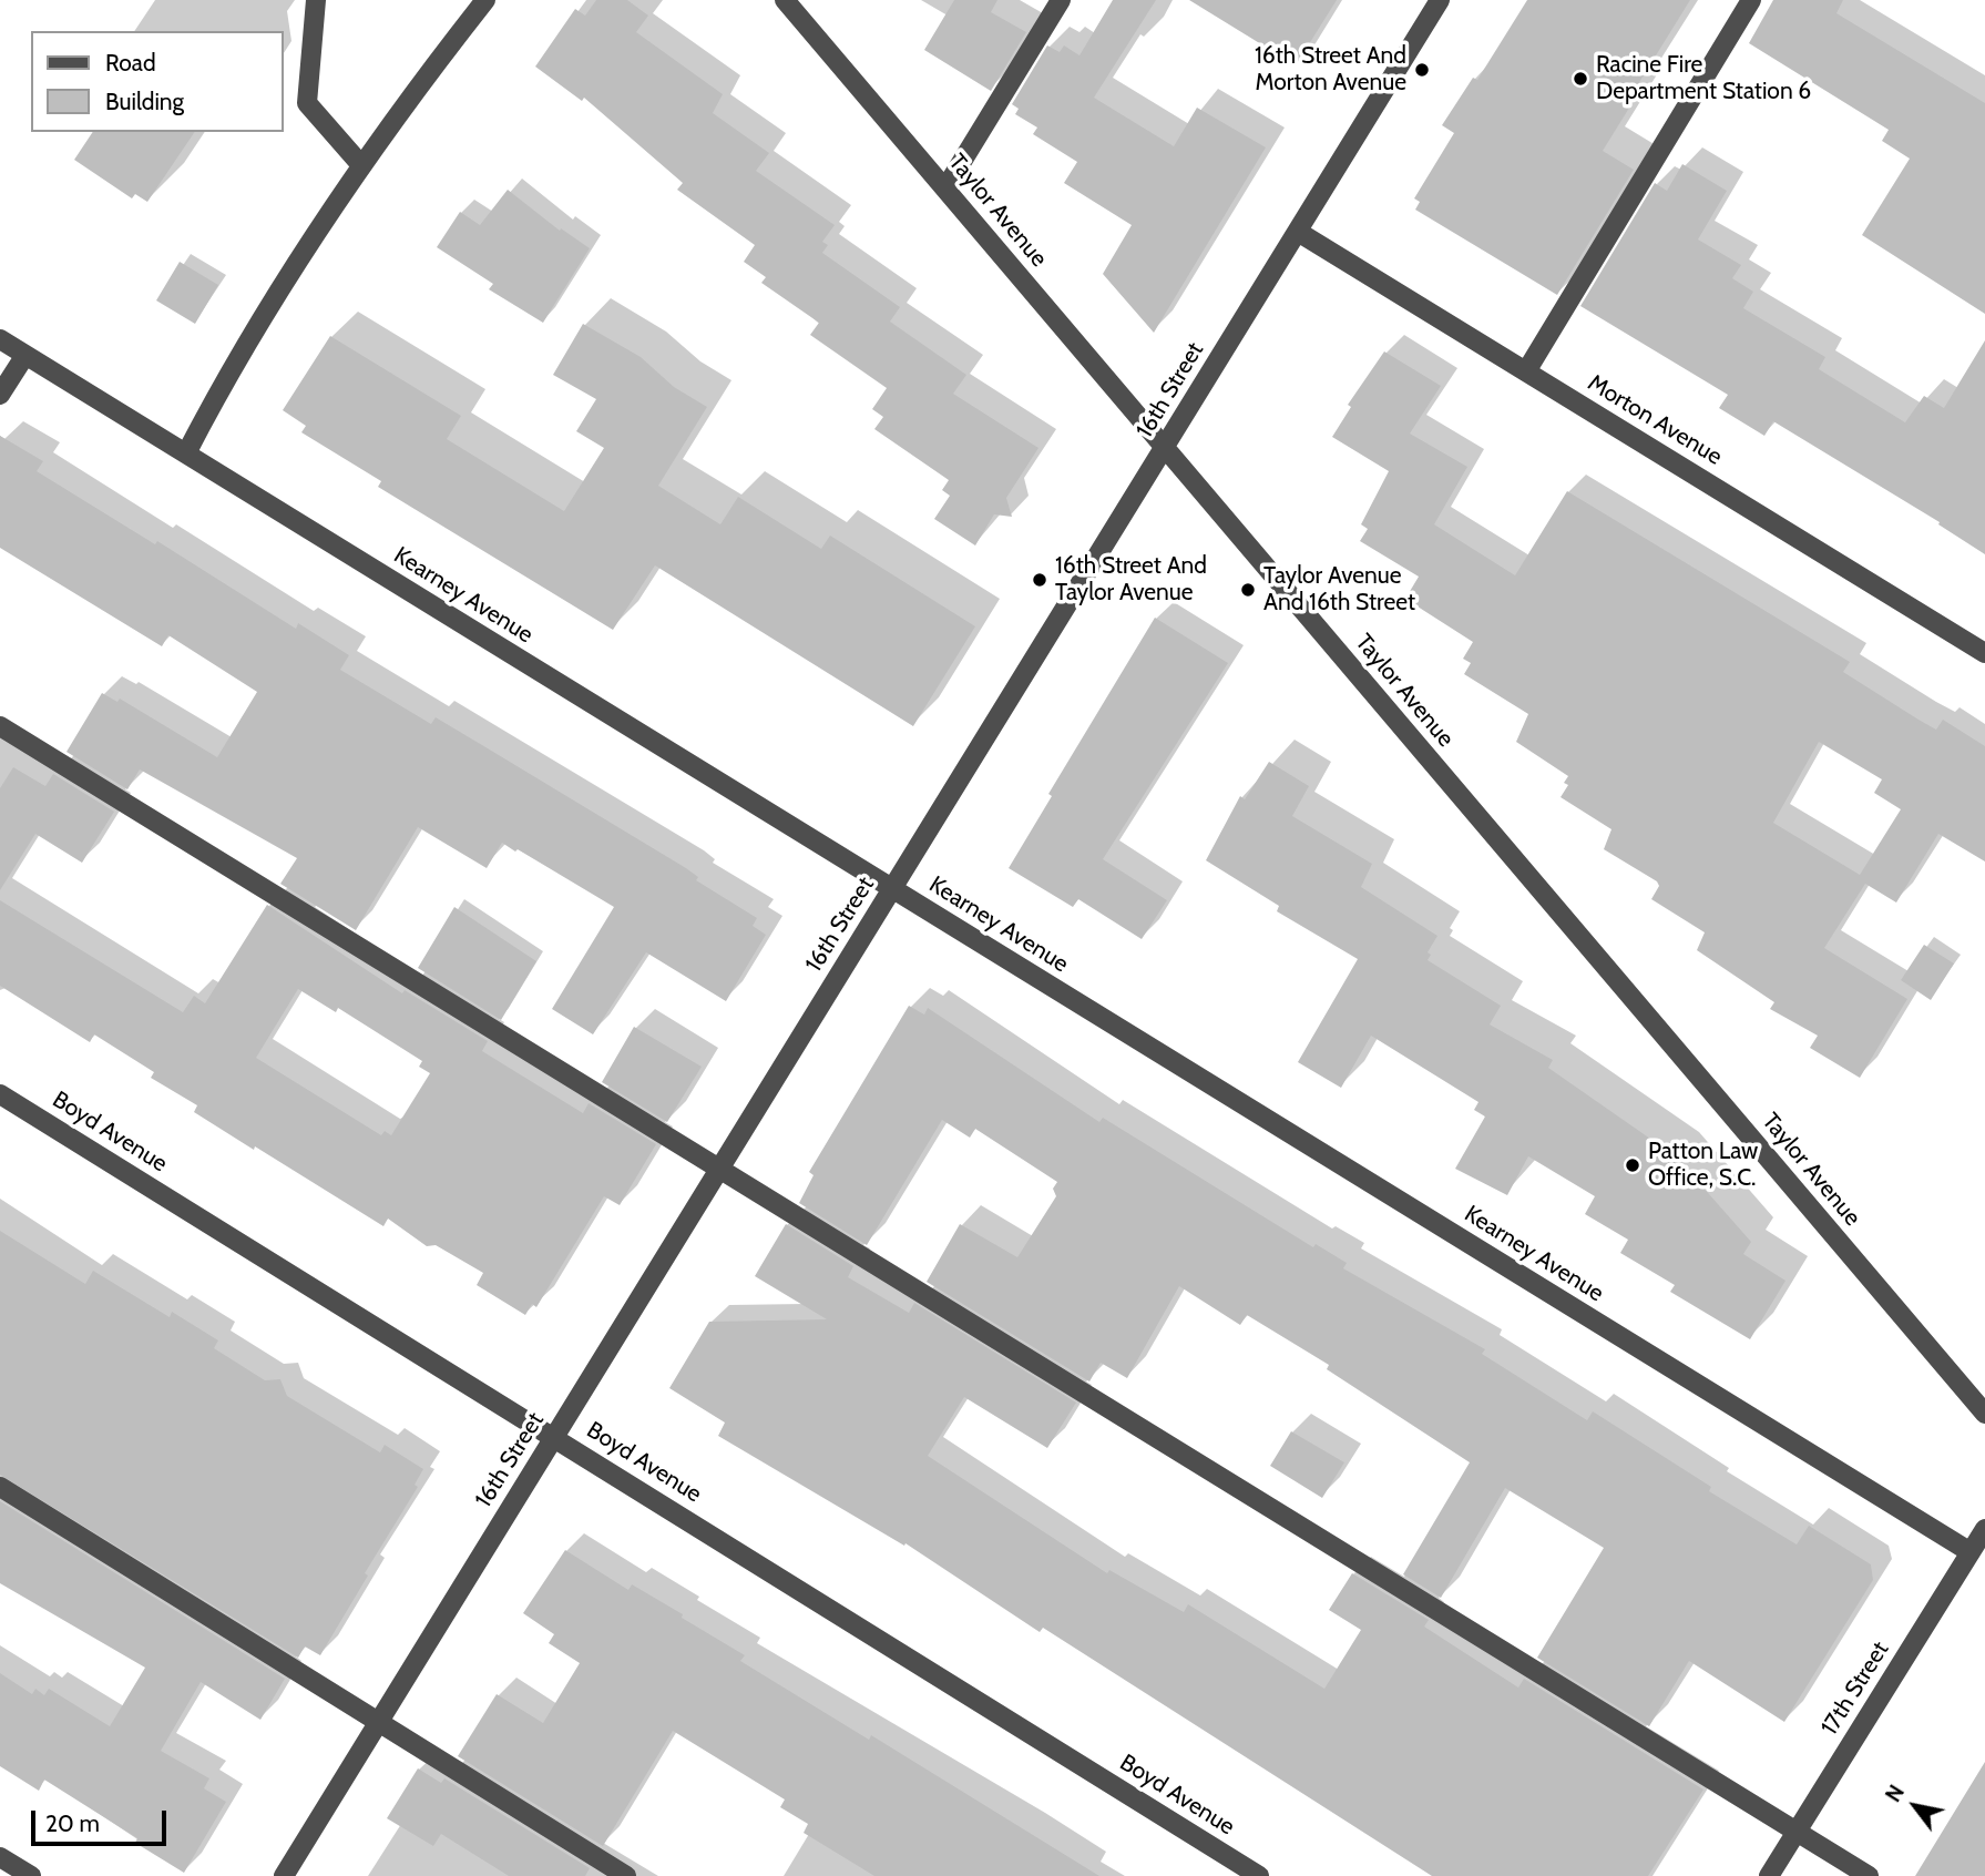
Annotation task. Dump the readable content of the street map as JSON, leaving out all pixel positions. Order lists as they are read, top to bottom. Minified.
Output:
{"streets":{"street":["Taylor Avenue","16th Street","Morton Avenue","Kearney Avenue","Boyd Avenue","17th Street"]},"crossings":[["Taylor Avenue","16th Street"],["16th Street","Morton Avenue"],["16th Street","Kearney Avenue"],["16th Street","Boyd Avenue"],["Kearney Avenue","17th Street"]],"places":["16th Street And Morton Avenue","Racine Fire Department Station 6","16th Street And Taylor Avenue","Taylor Avenue And 16th Street","Patton Law Office, S.C."],"legend":["Road","Building"],"scale_bar":"20 m","north":"top left"}
